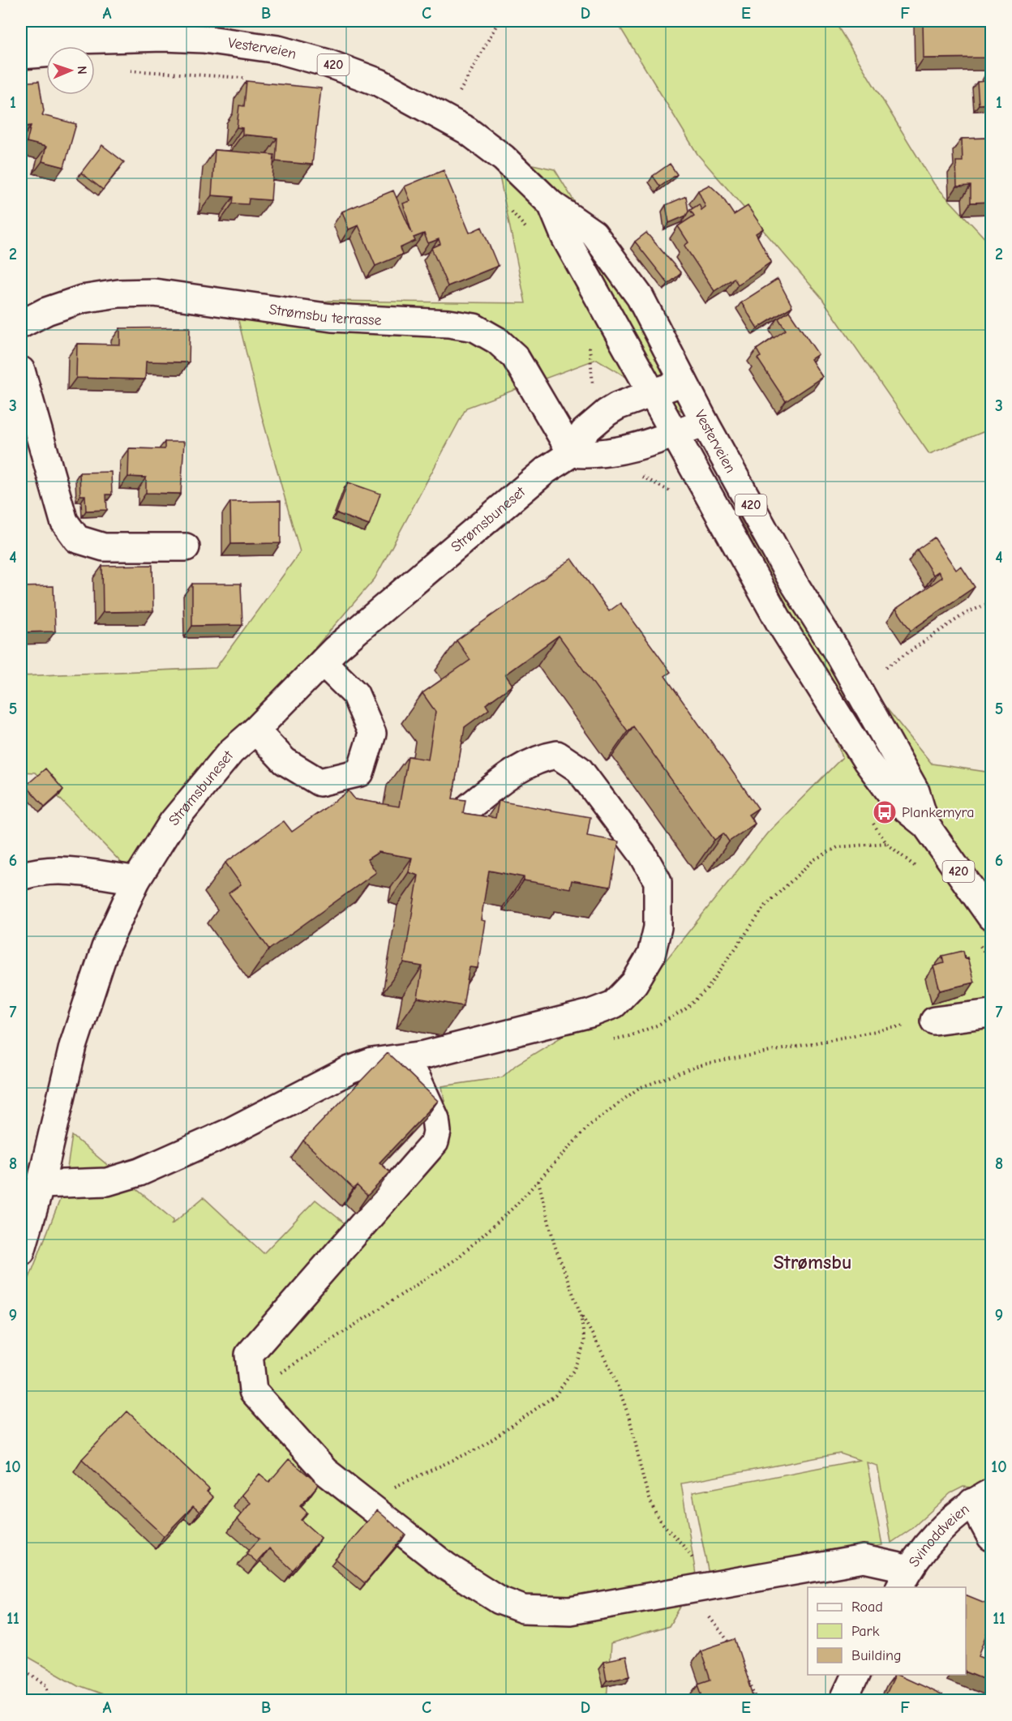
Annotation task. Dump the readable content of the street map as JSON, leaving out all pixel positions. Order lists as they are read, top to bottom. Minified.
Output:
{"streets":{"street":["Vesterveien","420","Strømsbu terrasse","Strømsbuneset","Svinoddveien"]},"crossings":[["Vesterveien","Strømsbuneset"],["Strømsbu terrasse","Strømsbuneset"]],"districts":["Strømsbu"],"places":{"bus stop":["Plankemyra"]},"legend":["Road","Park","Building"],"north":"right","grid":{"columns":["A","B","C","D","E","F"],"rows":["1","2","3","4","5","6","7","8","9","10","11"]}}
